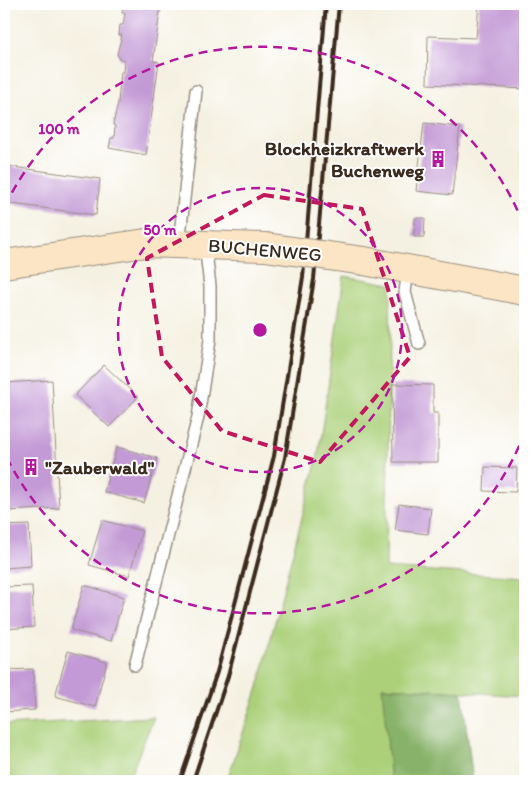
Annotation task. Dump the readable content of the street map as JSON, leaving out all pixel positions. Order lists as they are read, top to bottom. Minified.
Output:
{"streets":{"street":["BUCHENWEG"]},"places":{"building":["Blockheizkraftwerk Buchenweg","\"Zauberwald\""]},"rings":["100 m","50 m"]}
